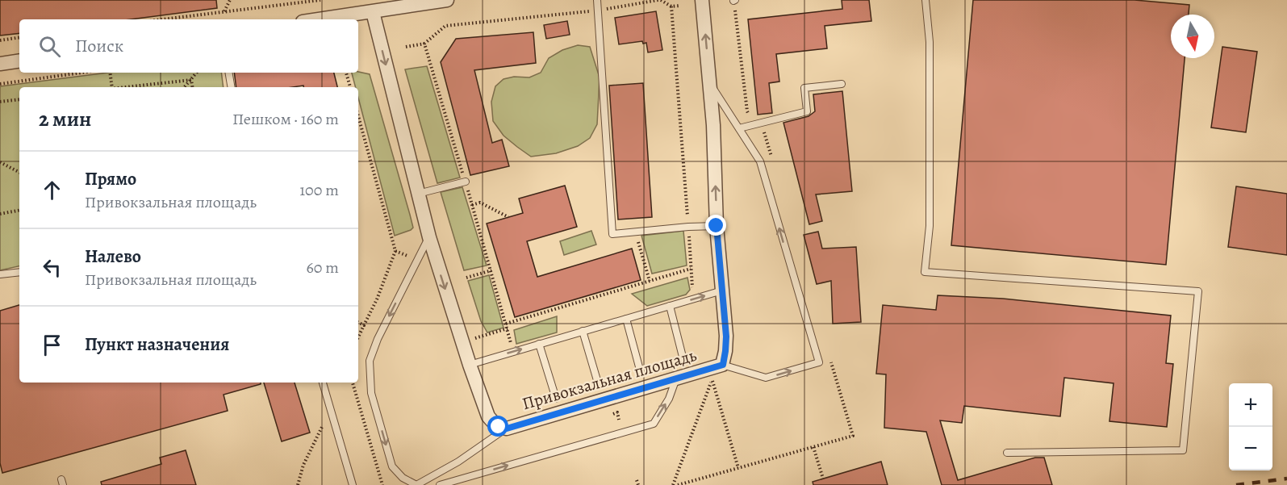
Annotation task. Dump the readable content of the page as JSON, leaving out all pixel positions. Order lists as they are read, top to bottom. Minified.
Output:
{"streets":{"street":["Привокзальная площадь"]},"north":"bottom","page":{"search":"Поиск","heading":["2 мин","Пешком · 160 m"],"list":[["Прямо","Привокзальная площадь","100 m"],["Налево","Привокзальная площадь","60 m"],"Пункт назначения"],"map_buttons":["+","−"]}}
